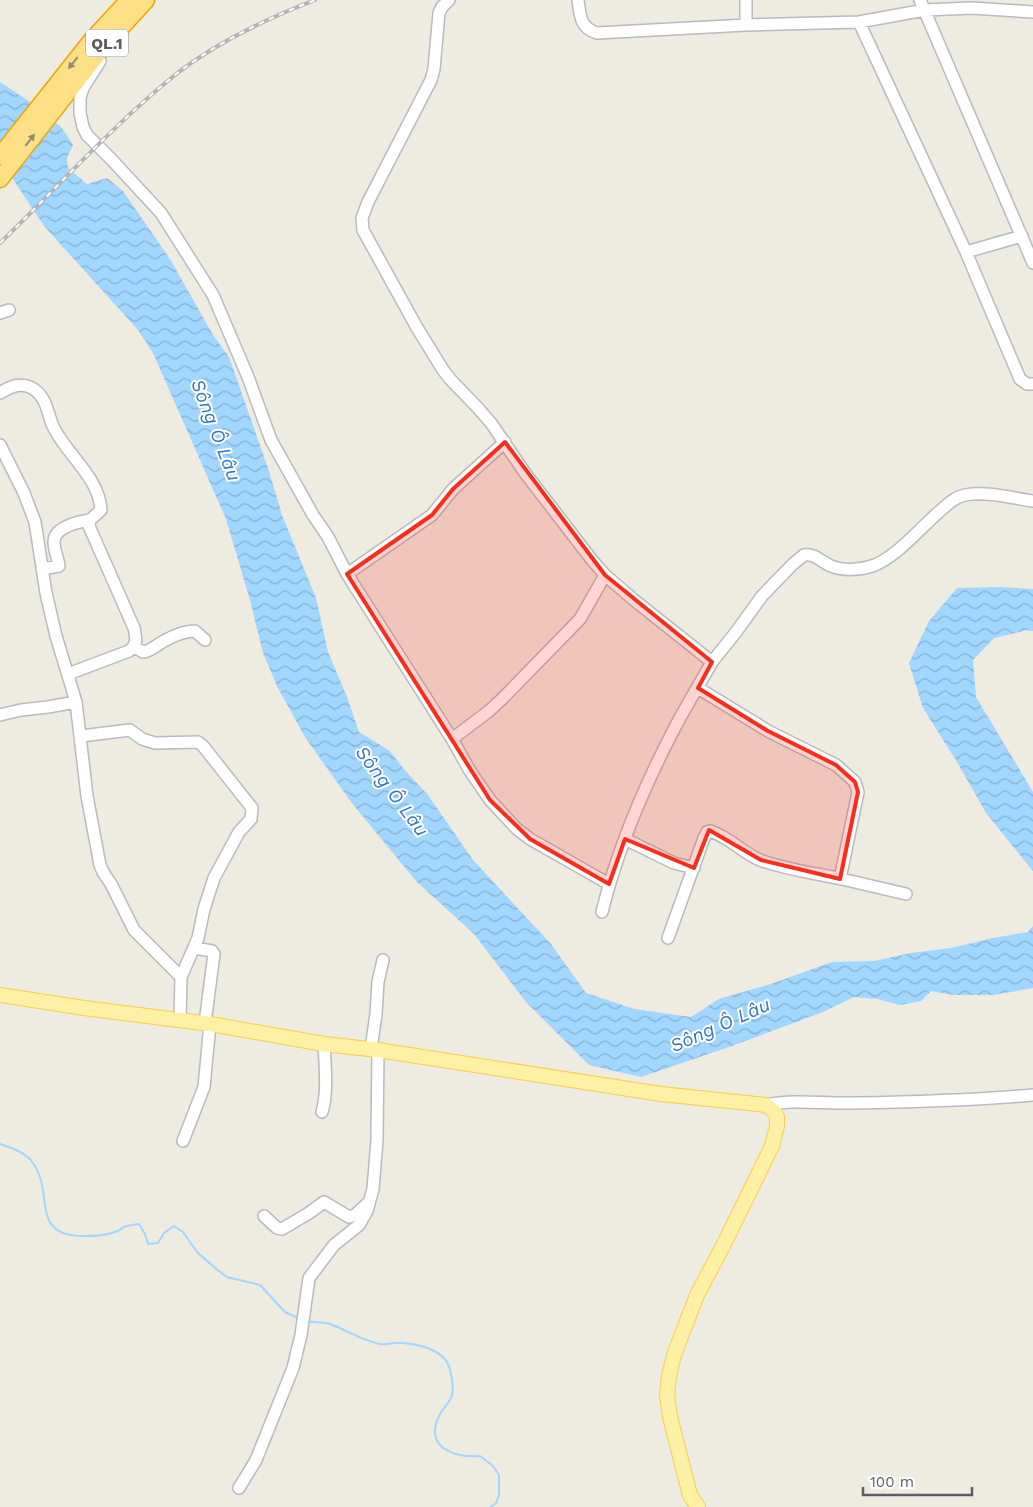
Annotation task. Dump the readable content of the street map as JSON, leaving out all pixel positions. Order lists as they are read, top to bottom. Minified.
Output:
{"streets":{"highway":["QL.1"]},"water":["Sông Ô Lâu"],"scale_bar":"100 m"}
